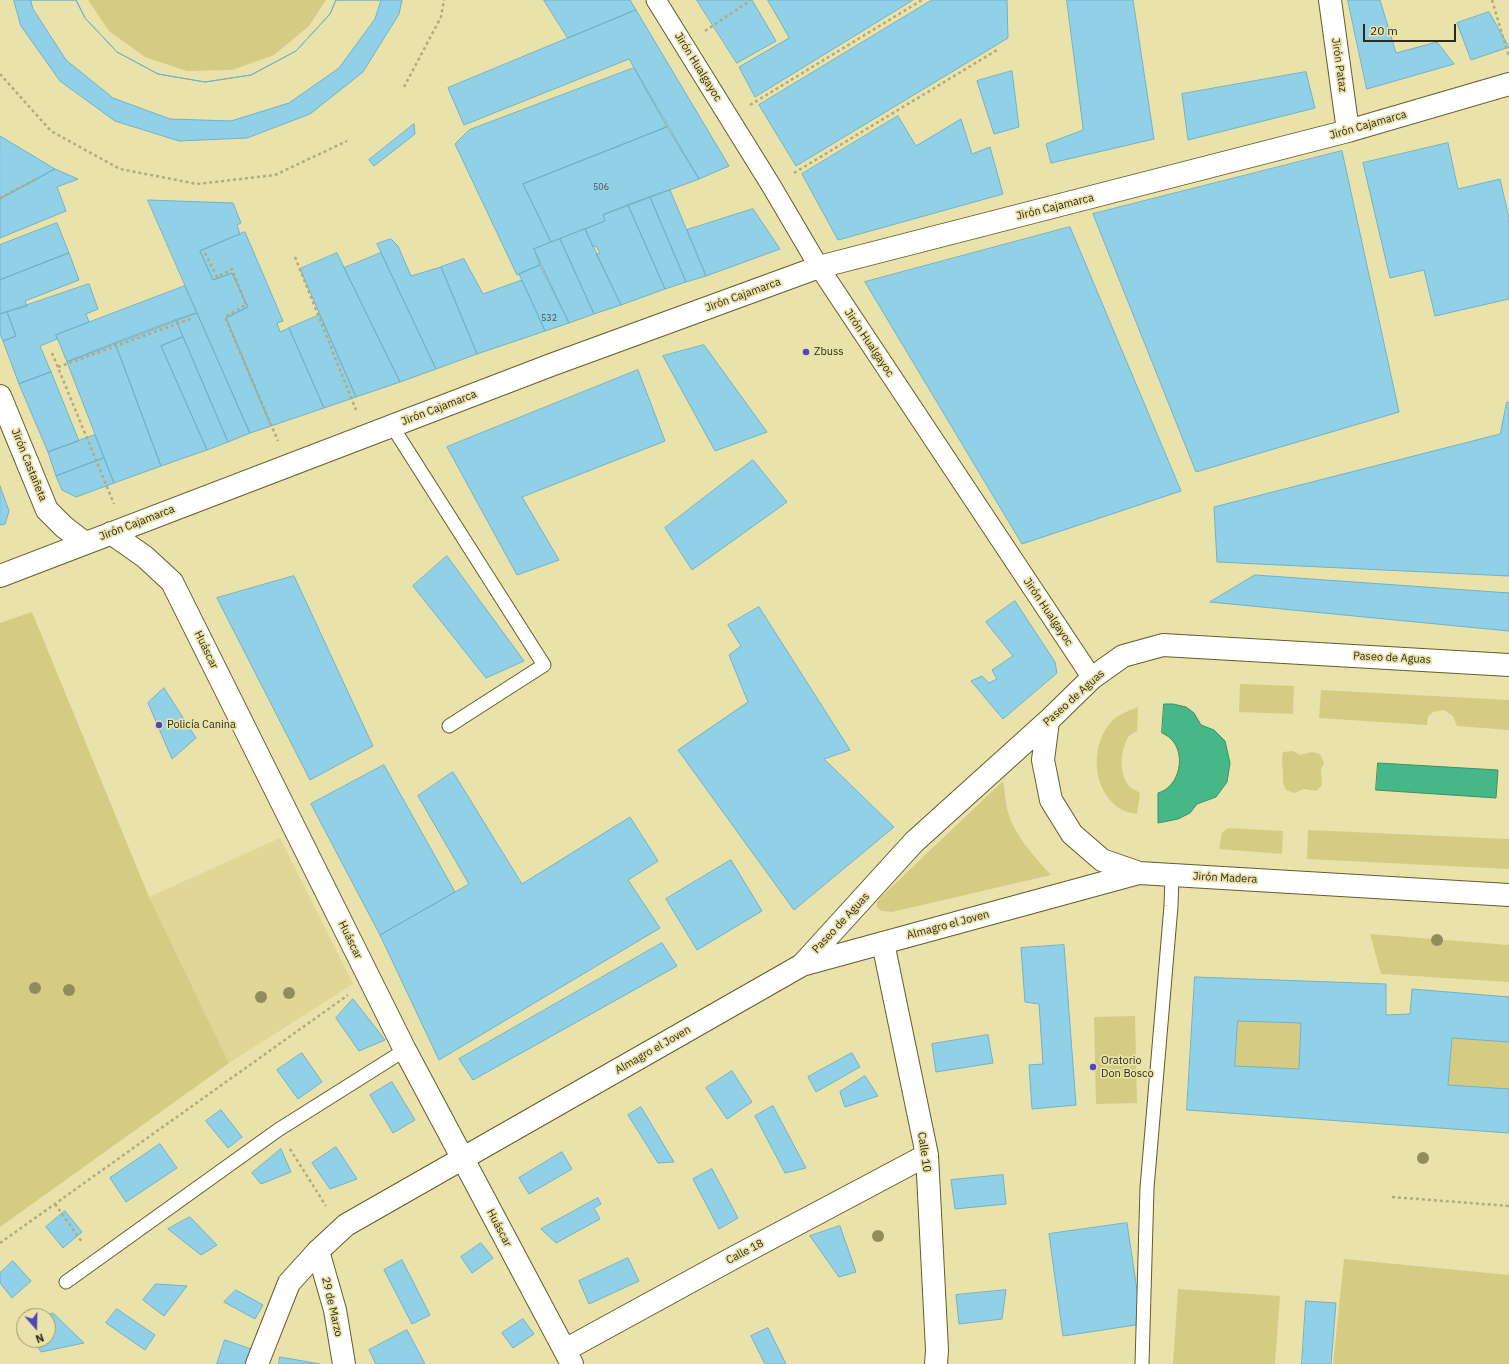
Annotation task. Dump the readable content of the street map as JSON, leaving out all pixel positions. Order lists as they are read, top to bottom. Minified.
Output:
{"streets":{"street":["Jirón Pataz","Jirón Hualgayoc","Jirón Cajamarca","Jirón Castañeta","Huáscar","Paseo de Aguas","Jirón Madera","Almagro el Joven","Calle 10","Calle 18","29 de Marzo"]},"crossings":[["Jirón Pataz","Jirón Cajamarca"],["Jirón Hualgayoc","Jirón Cajamarca"],["Jirón Hualgayoc","Paseo de Aguas"],["Jirón Cajamarca","Jirón Castañeta"],["Jirón Cajamarca","Huáscar"],["Huáscar","Almagro el Joven"],["Huáscar","Calle 18"],["Paseo de Aguas","Jirón Madera"],["Paseo de Aguas","Almagro el Joven"],["Jirón Madera","Almagro el Joven"],["Almagro el Joven","Calle 10"],["Almagro el Joven","29 de Marzo"],["Calle 10","Calle 18"]],"places":["Zbuss","Policía Canina","Oratorio Don Bosco"],"house_numbers":["506","532"],"scale_bar":"20 m","north":"bottom"}
